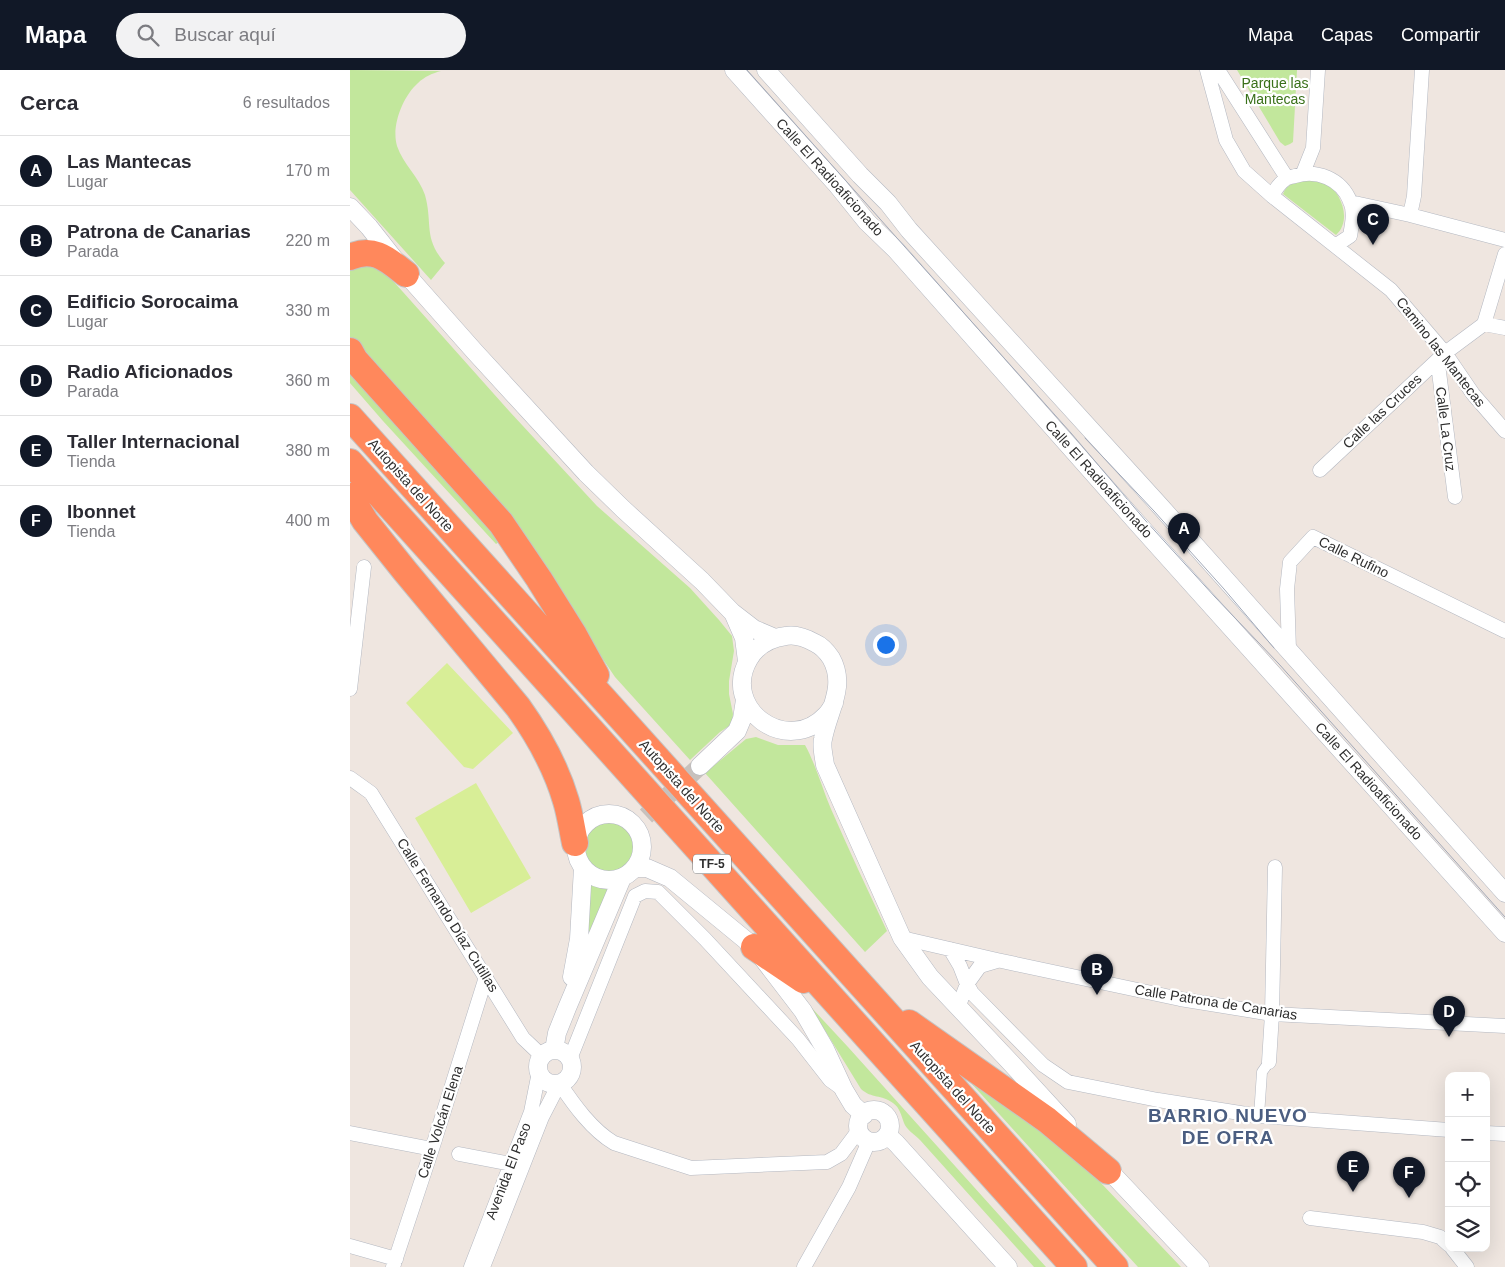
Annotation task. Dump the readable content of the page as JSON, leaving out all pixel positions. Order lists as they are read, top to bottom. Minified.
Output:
{"streets":{"highway":["Autopista del Norte","TF-5"],"street":["Calle El Radioaficionado","Camino las Mantecas","Calle las Cruces","Calle La Cruz","Calle Rufino","Calle Fernando Díaz Cutillas","Calle Patrona de Canarias","Calle Volcán Elena","Avenida El Paso"]},"crossings":[["Calle El Radioaficionado","Calle Rufino"],["Camino las Mantecas","Calle las Cruces"],["Camino las Mantecas","Calle La Cruz"],["Calle las Cruces","Calle La Cruz"],["Calle Fernando Díaz Cutillas","Calle Volcán Elena"],["Calle Fernando Díaz Cutillas","Avenida El Paso"]],"districts":["BARRIO NUEVO DE OFRA"],"parks":["Parque las Mantecas"],"page":{"header":"Mapa","search":"Buscar aquí","nav":["Mapa","Capas","Compartir"],"heading":["Cerca","6 resultados"],"list":[{"mark":"A","name":"Las Mantecas","note":"Lugar","value":"170 m"},{"mark":"B","name":"Patrona de Canarias","note":"Parada","value":"220 m"},{"mark":"C","name":"Edificio Sorocaima","note":"Lugar","value":"330 m"},{"mark":"D","name":"Radio Aficionados","note":"Parada","value":"360 m"},{"mark":"E","name":"Taller Internacional","note":"Tienda","value":"380 m"},{"mark":"F","name":"Ibonnet","note":"Tienda","value":"400 m"}],"pins":["C","A","B","D","E","F"],"map_buttons":["+","−"]}}
